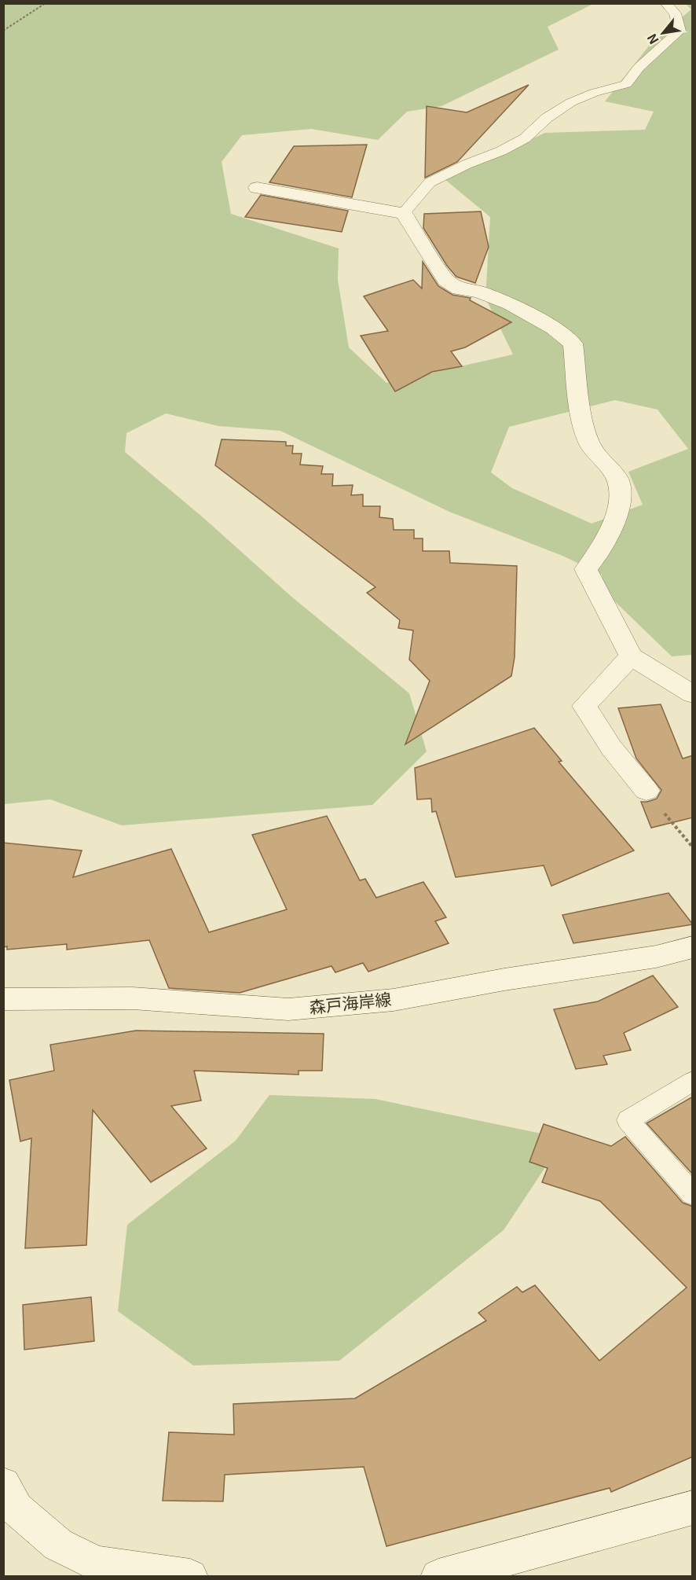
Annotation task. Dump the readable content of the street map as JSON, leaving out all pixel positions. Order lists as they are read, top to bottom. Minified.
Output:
{"streets":{"street":["森戸海岸線"]},"north":"bottom left"}
